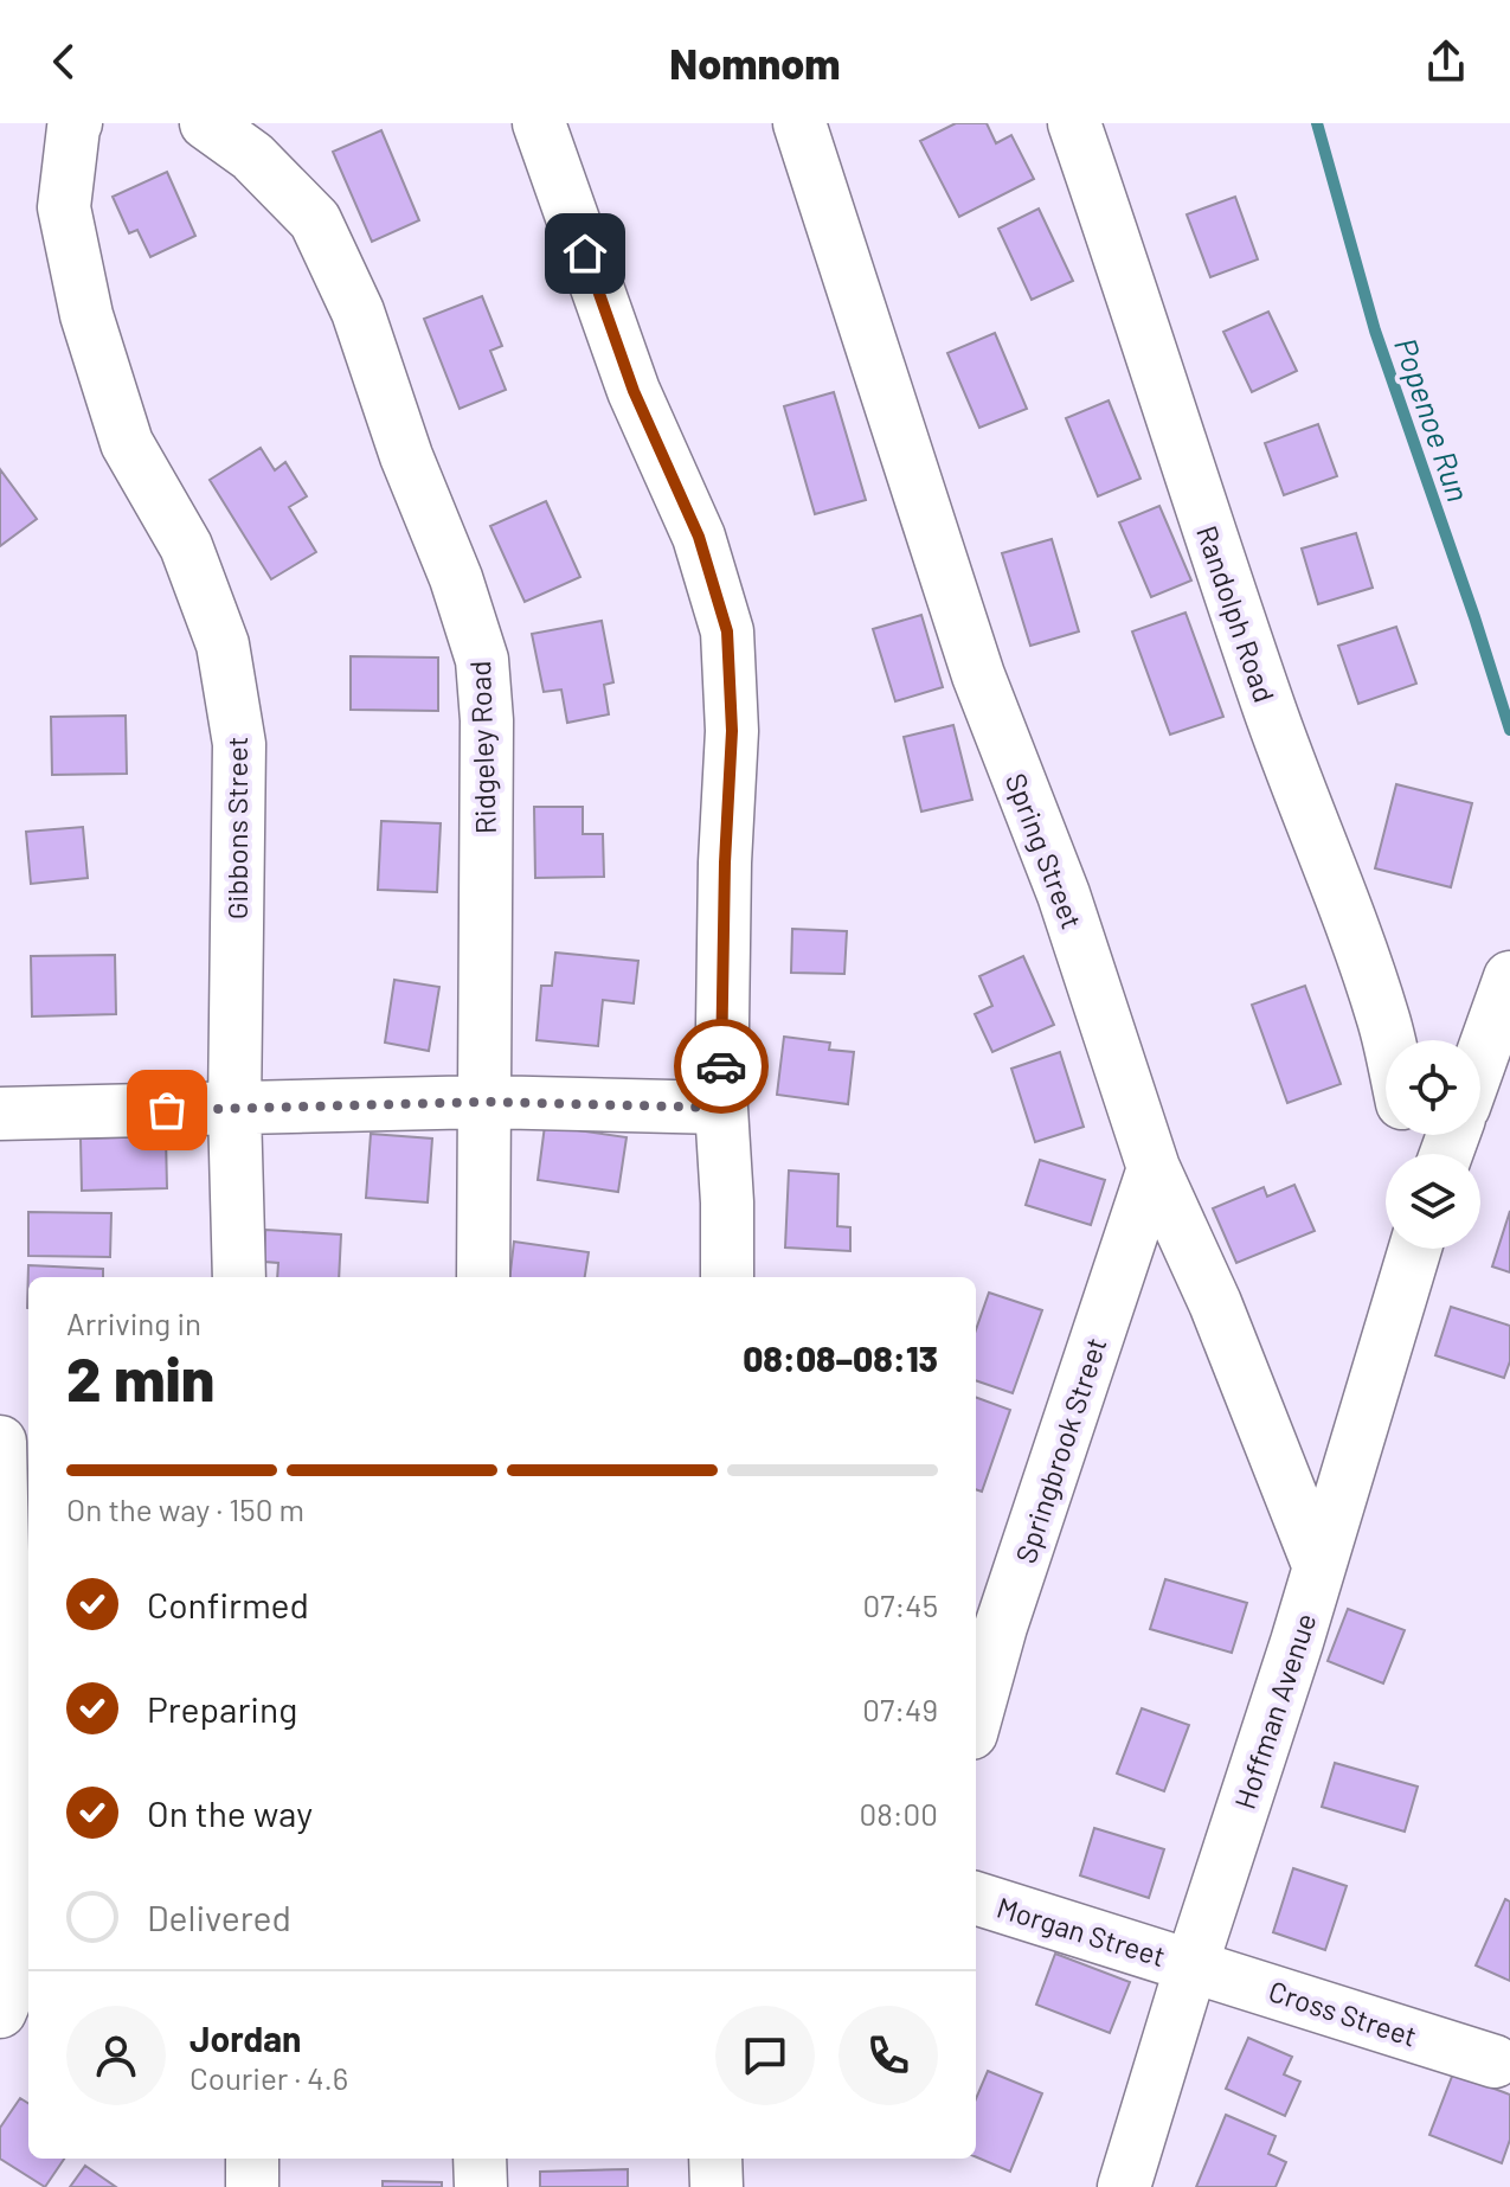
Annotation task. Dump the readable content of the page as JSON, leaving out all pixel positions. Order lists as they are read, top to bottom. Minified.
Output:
{"streets":{"street":["Randolph Road","Ridgeley Road","Gibbons Street","Spring Street","Springbrook Street","Hoffman Avenue","Morgan Street","Cross Street"]},"crossings":[["Spring Street","Springbrook Street"],["Spring Street","Hoffman Avenue"],["Hoffman Avenue","Morgan Street"],["Hoffman Avenue","Cross Street"],["Morgan Street","Cross Street"]],"water":["Popenoe Run"],"page":{"header":"Nomnom","heading":["2 min","Arriving in","08:08–08:13"],"panel":["Jordan","Courier · 4.6"],"bar":"On the way · 150 m","list":[["Confirmed","07:45"],["Preparing","07:49"],["On the way","08:00"],"Delivered"]}}
